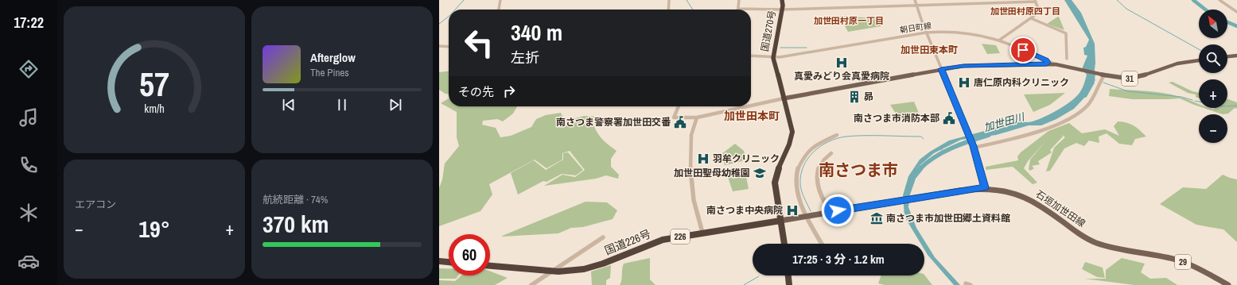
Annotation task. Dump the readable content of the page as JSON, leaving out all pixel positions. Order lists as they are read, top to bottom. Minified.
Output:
{"streets":{"highway":["国道270号","226","国道226号"],"main road":["31","石垣加世田線","29"],"street":["朝日町線"]},"crossings":[["朝日町線","国道270号"],["朝日町線","31"],["国道270号","31"],["国道270号","石垣加世田線"],["国道270号","国道226号"],["石垣加世田線","国道226号"]],"districts":["加世田村原四丁目","加世田村原一丁目","加世田東本町","加世田本町","南さつま市"],"water":["加世田川"],"places":{"hospital":["真愛みどり会真愛病院","唐仁原内科クリニック","羽牟クリニック","南さつま中央病院"],"building":["昴"],"public building":["南さつま市消防本部","南さつま警察署加世田交番"],"school or university":["加世田聖母幼稚園"],"museum":["南さつま市加世田郷土資料館"]},"north":"top left","page":{"tabs":"17:22","map_buttons":["+","−"],"turn":["340 m","左折"],"song":["Afterglow","The Pines"],"then":"その先","tile":["エアコン",["航続距離 · 74%","370 km"]],"heat":["−","19°","+"],"limit":"60","trip":"17:25 · 3 分 · 1.2 km","gauge":["57","km/h"]}}
